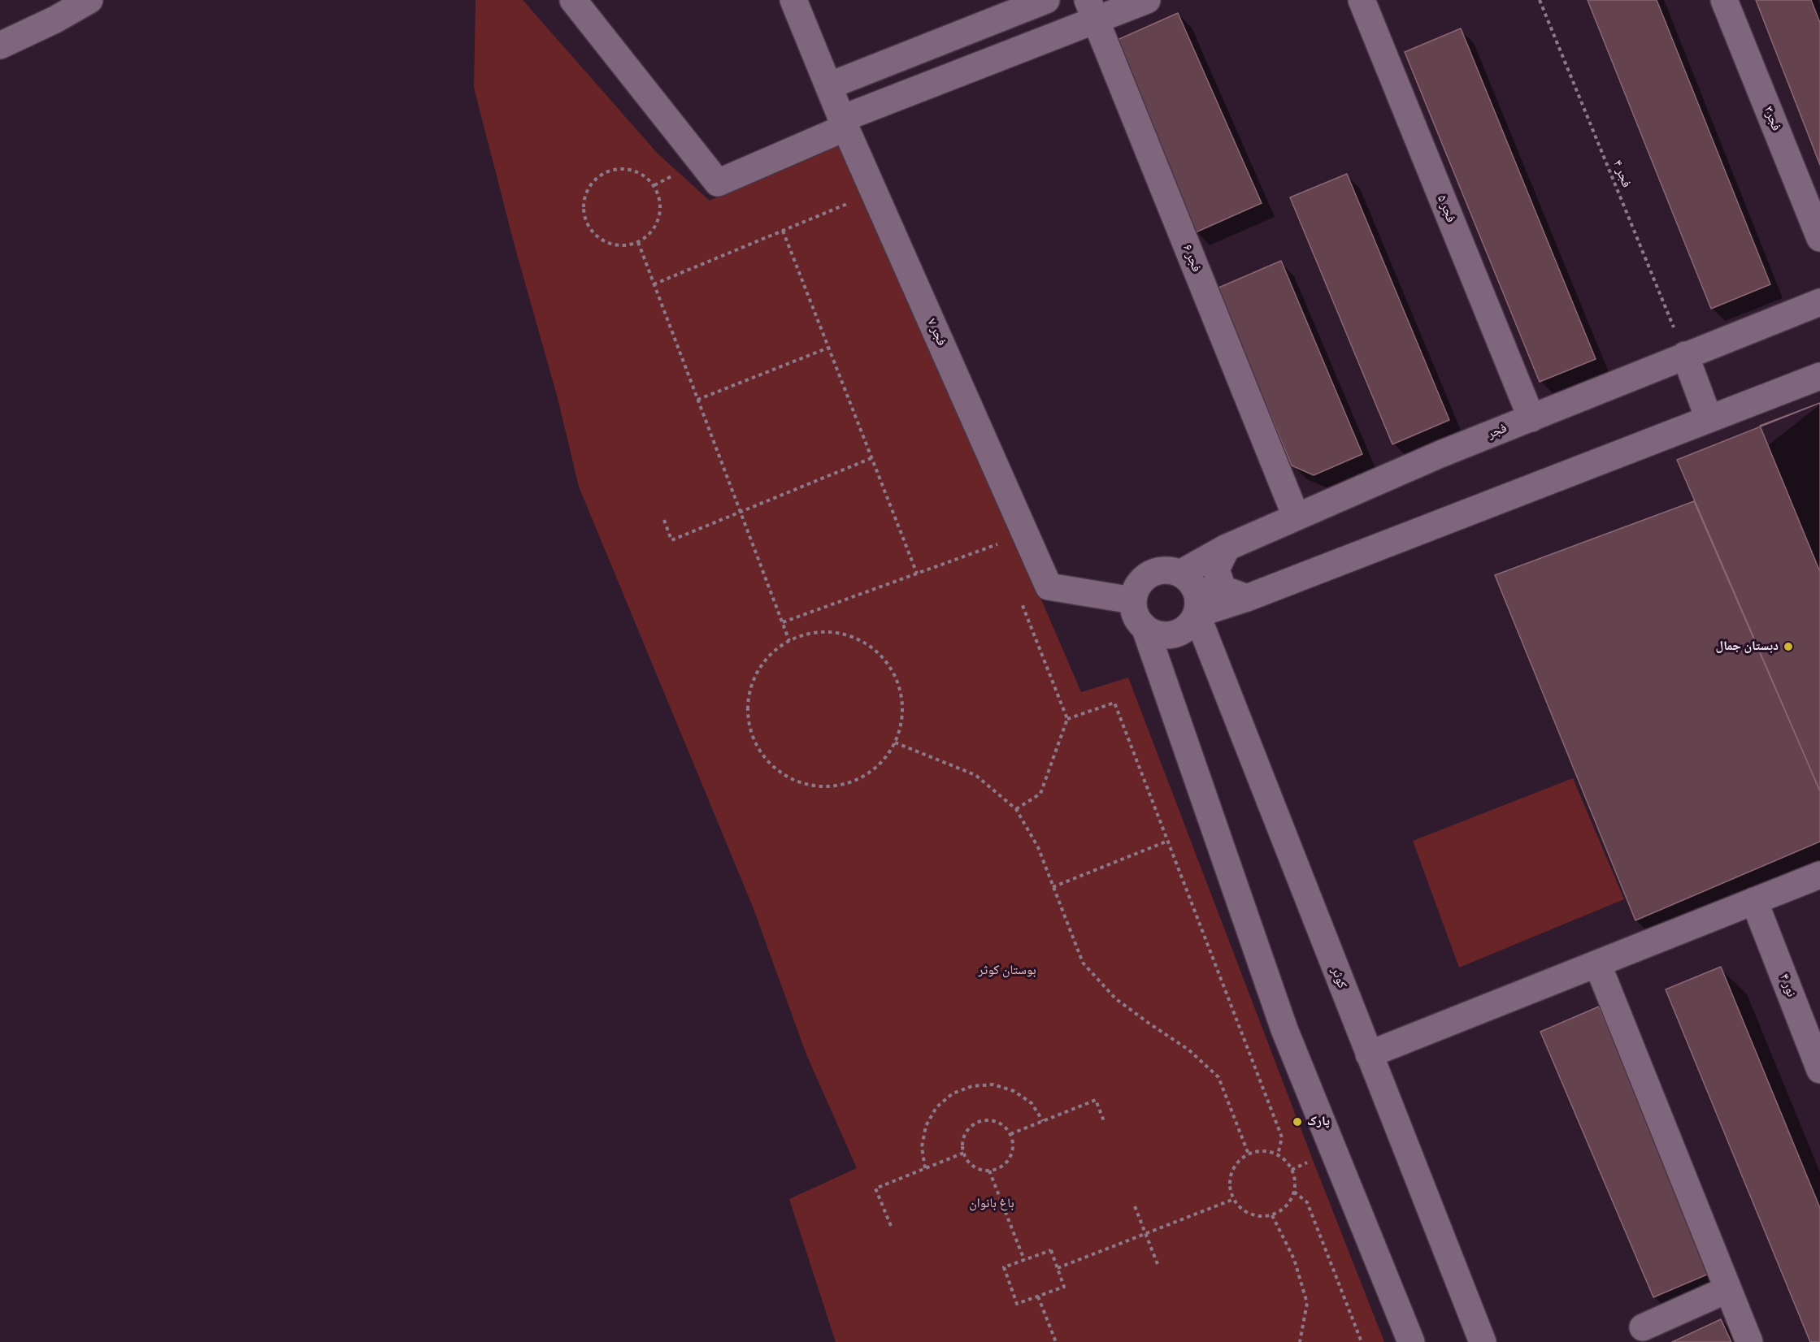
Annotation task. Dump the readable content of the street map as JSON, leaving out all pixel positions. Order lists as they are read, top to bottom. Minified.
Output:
{"streets":{"street":["فجر۳","فجر ۵","فجر ۶","فجر ۷","فجر","کوثر","نور ۴"],"path":["فجر ۴"]},"crossings":[["فجر ۴","فجر"],["فجر ۵","فجر"],["فجر ۶","فجر"],["فجر ۷","فجر"],["فجر ۷","کوثر"],["فجر","کوثر"]],"parks":["بوستان کوثر","باغ بانوان"],"places":["دبستان جمال","پارک"]}
